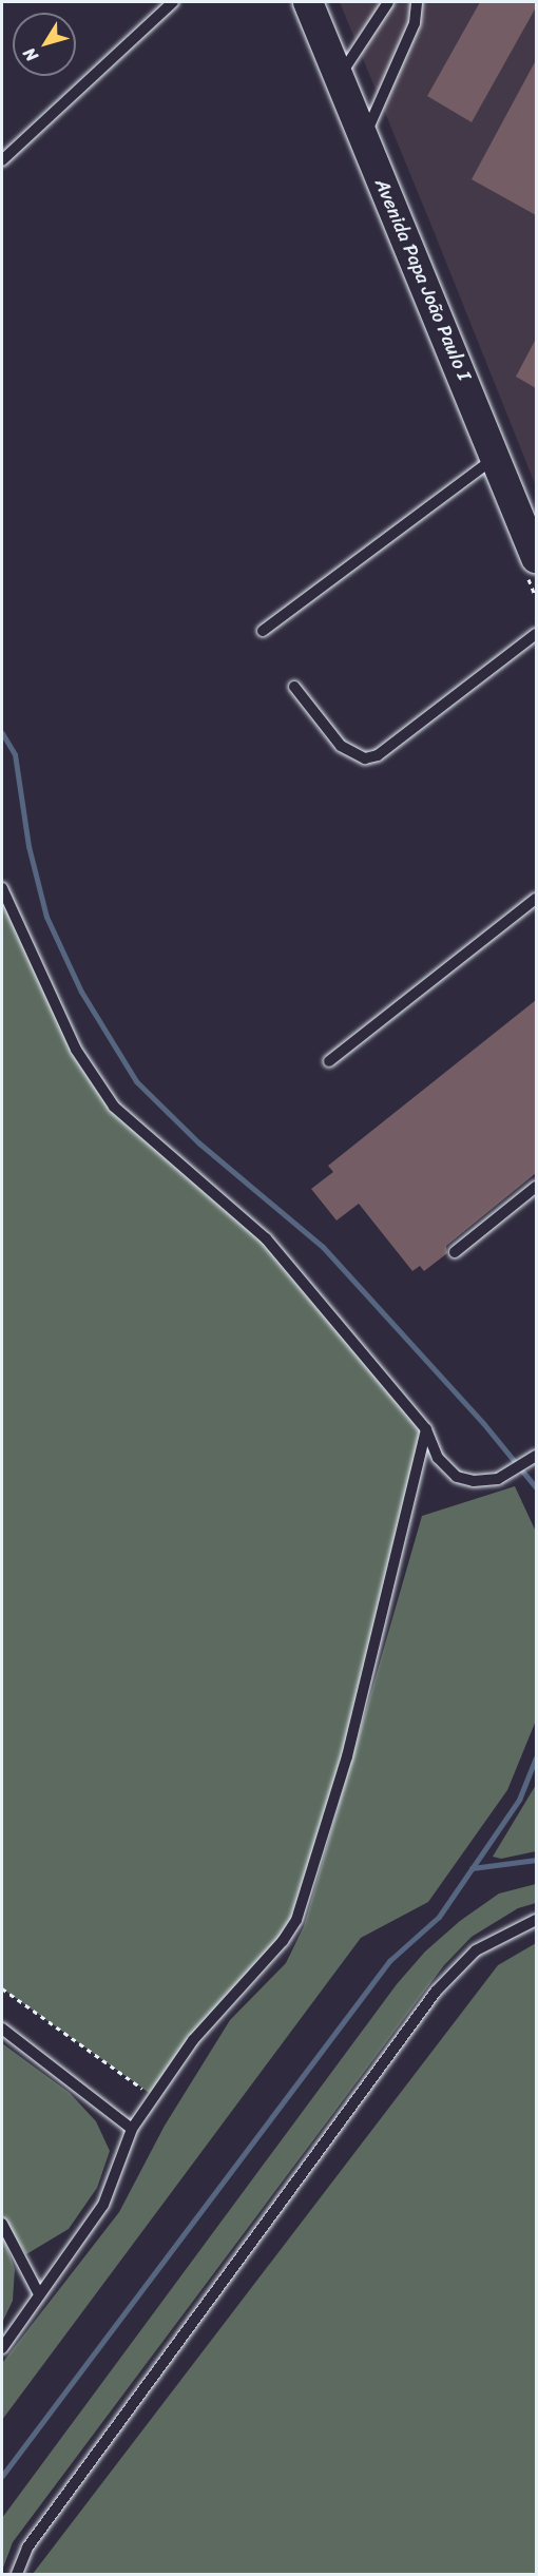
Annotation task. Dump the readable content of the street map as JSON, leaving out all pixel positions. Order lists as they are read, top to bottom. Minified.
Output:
{"streets":{"main road":["Avenida Papa João Paulo I"]},"north":"bottom left"}
